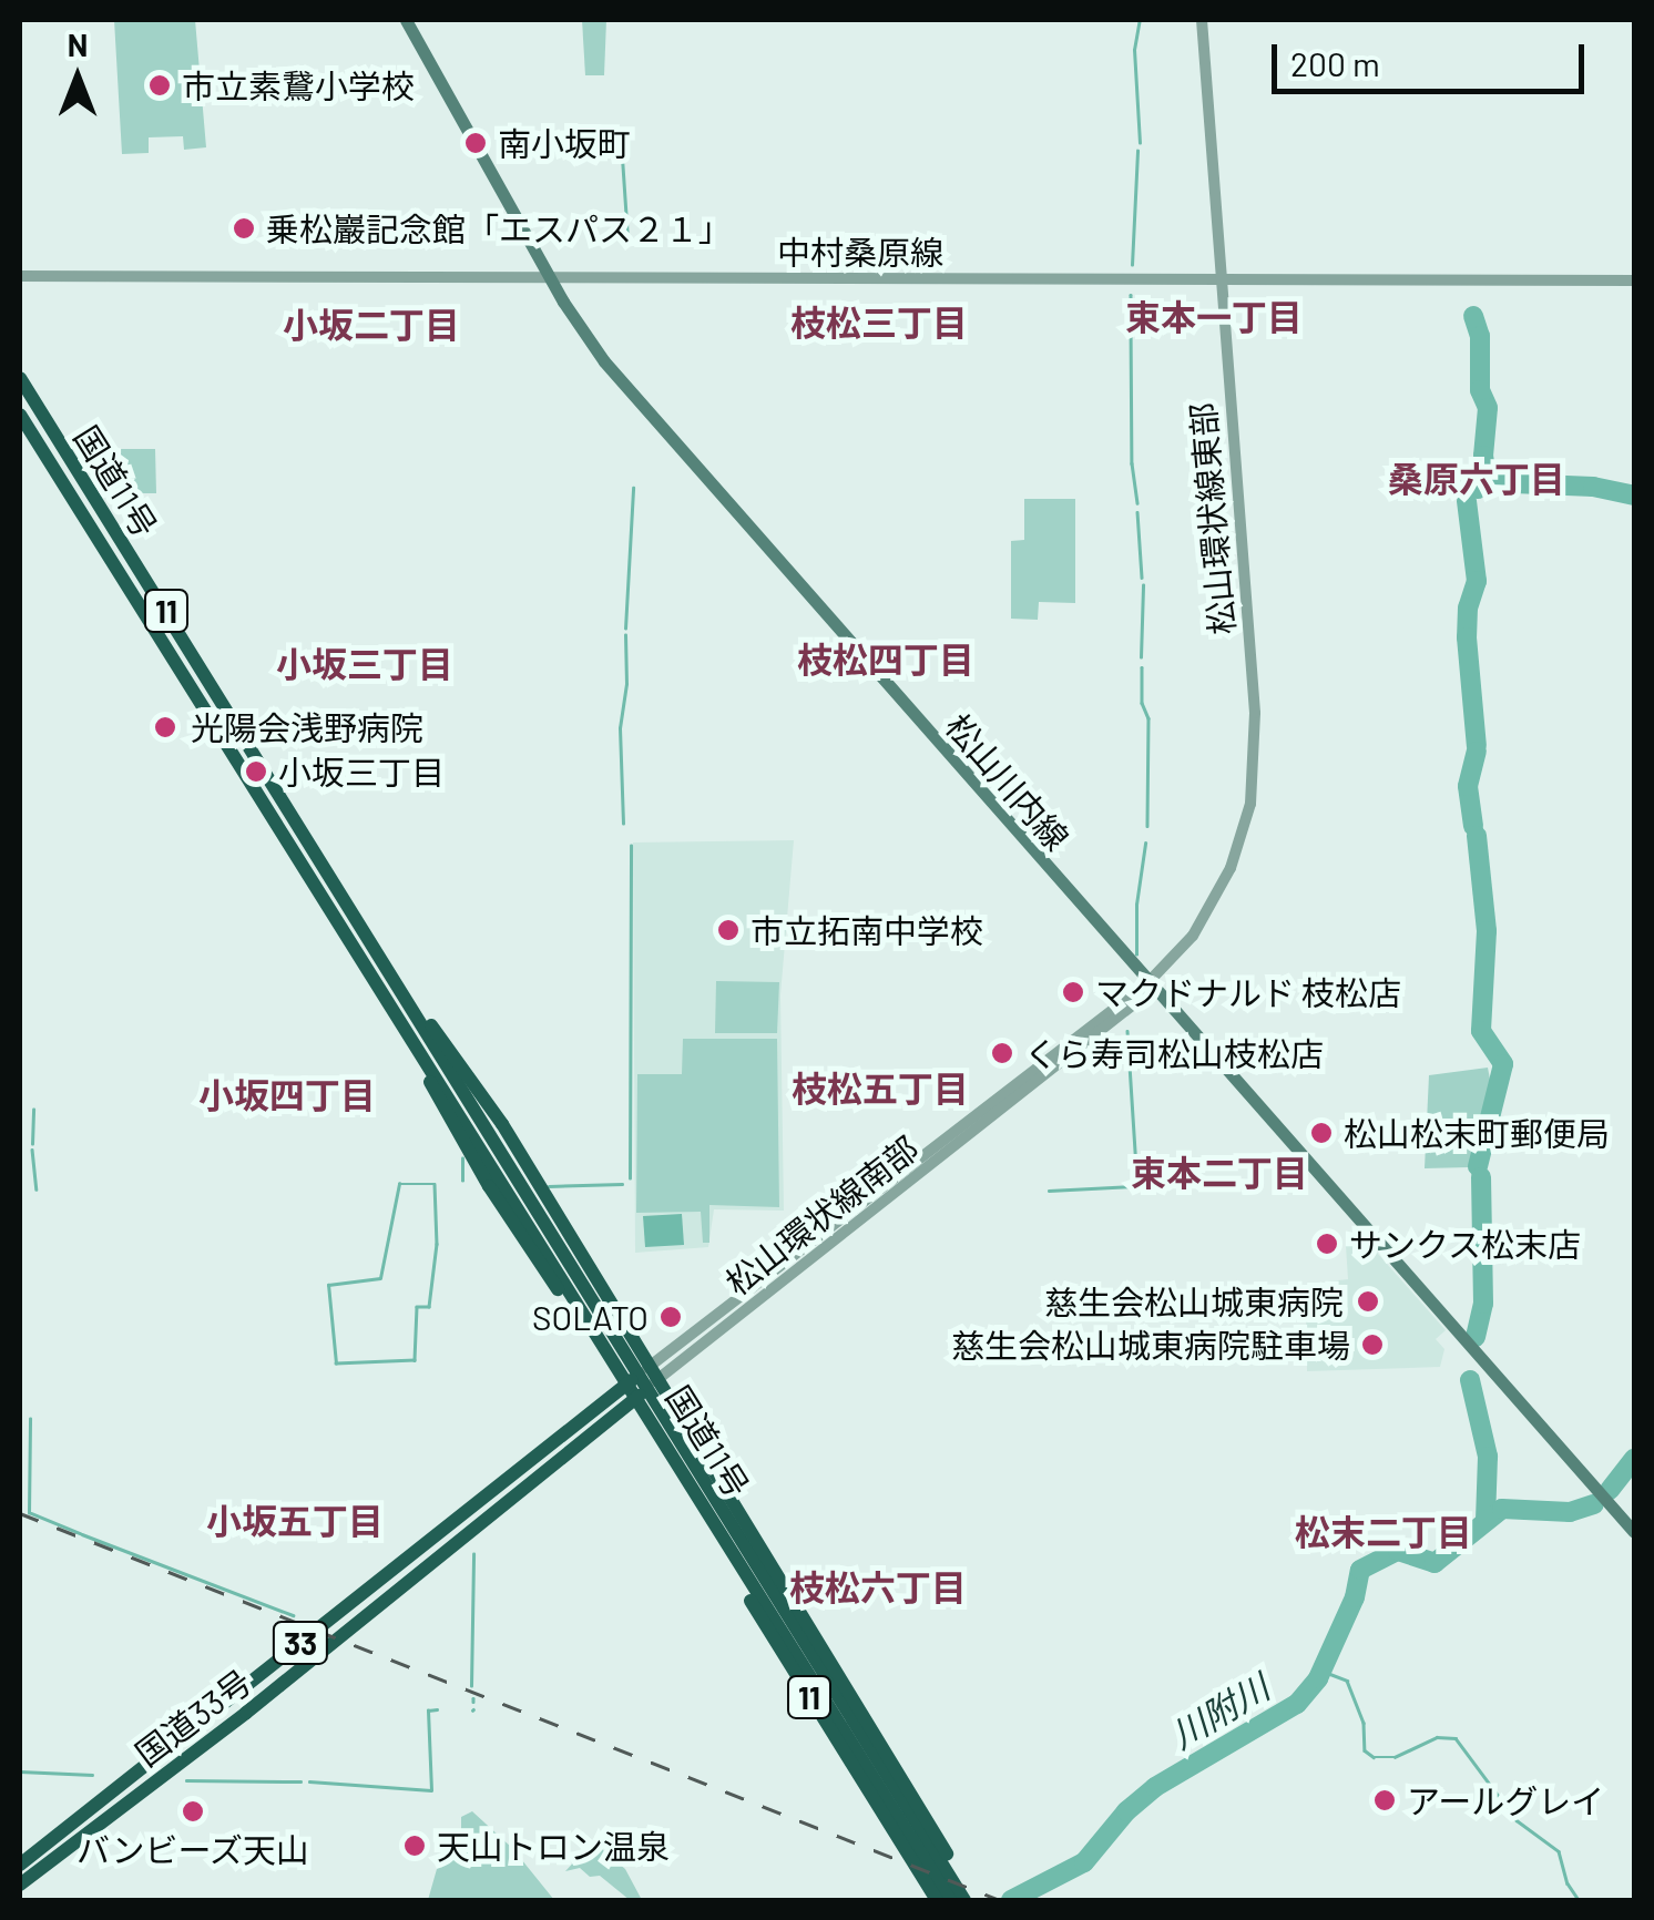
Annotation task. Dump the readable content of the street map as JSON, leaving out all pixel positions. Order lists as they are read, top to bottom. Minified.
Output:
{"streets":{"highway":["国道11号","11","33","国道33号"],"main road":["松山川内線"],"street":["中村桑原線","松山環状線東部","松山環状線南部"]},"crossings":[["中村桑原線","松山環状線東部"],["中村桑原線","松山川内線"],["国道11号","11"],["国道11号","松山環状線南部"],["国道11号","国道33号"],["松山環状線東部","松山川内線"],["松山環状線東部","松山環状線南部"],["11","松山環状線南部"],["11","国道33号"],["松山川内線","松山環状線南部"],["松山環状線南部","国道33号"]],"districts":["束本一丁目","枝松三丁目","小坂二丁目","桑原六丁目","枝松四丁目","小坂三丁目","枝松五丁目","小坂四丁目","束本二丁目","小坂五丁目","松末二丁目","枝松六丁目"],"water":["川附川"],"places":["市立素鵞小学校","南小坂町","乗松巖記念館「エスパス２１」","光陽会浅野病院","小坂三丁目","市立拓南中学校","マクドナルド 枝松店","くら寿司松山枝松店","松山松末町郵便局","サンクス松末店","慈生会松山城東病院","SOLATO","慈生会松山城東病院駐車場","アールグレイ","バンビーズ天山","天山トロン温泉"],"scale_bar":"200 m","north":"top"}
